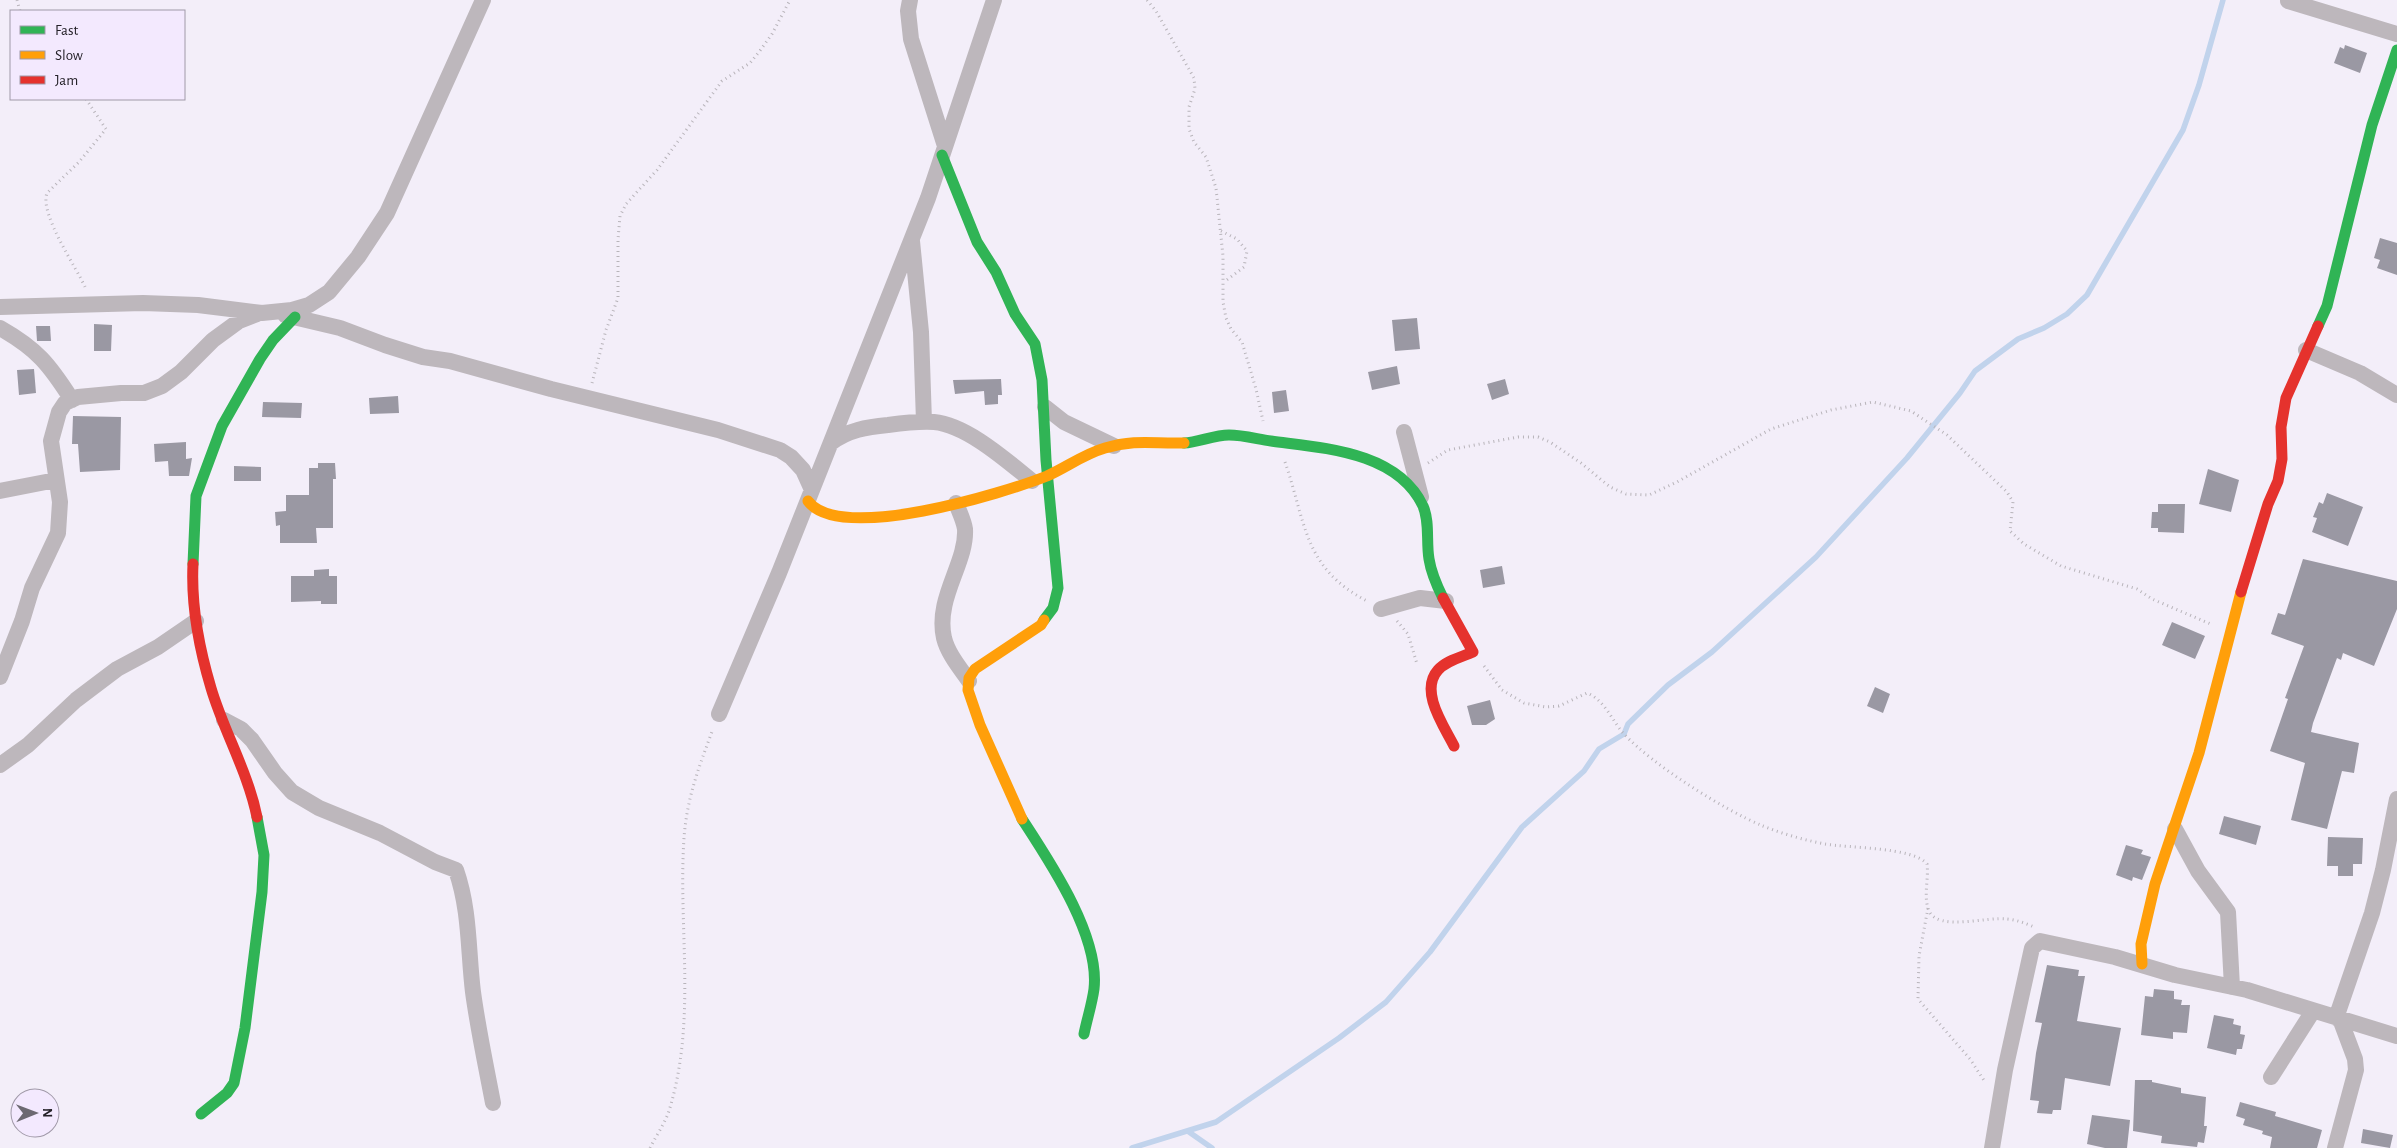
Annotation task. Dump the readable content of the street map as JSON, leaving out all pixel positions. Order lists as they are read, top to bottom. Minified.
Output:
{"legend":["Fast","Slow","Jam"],"north":"right"}
